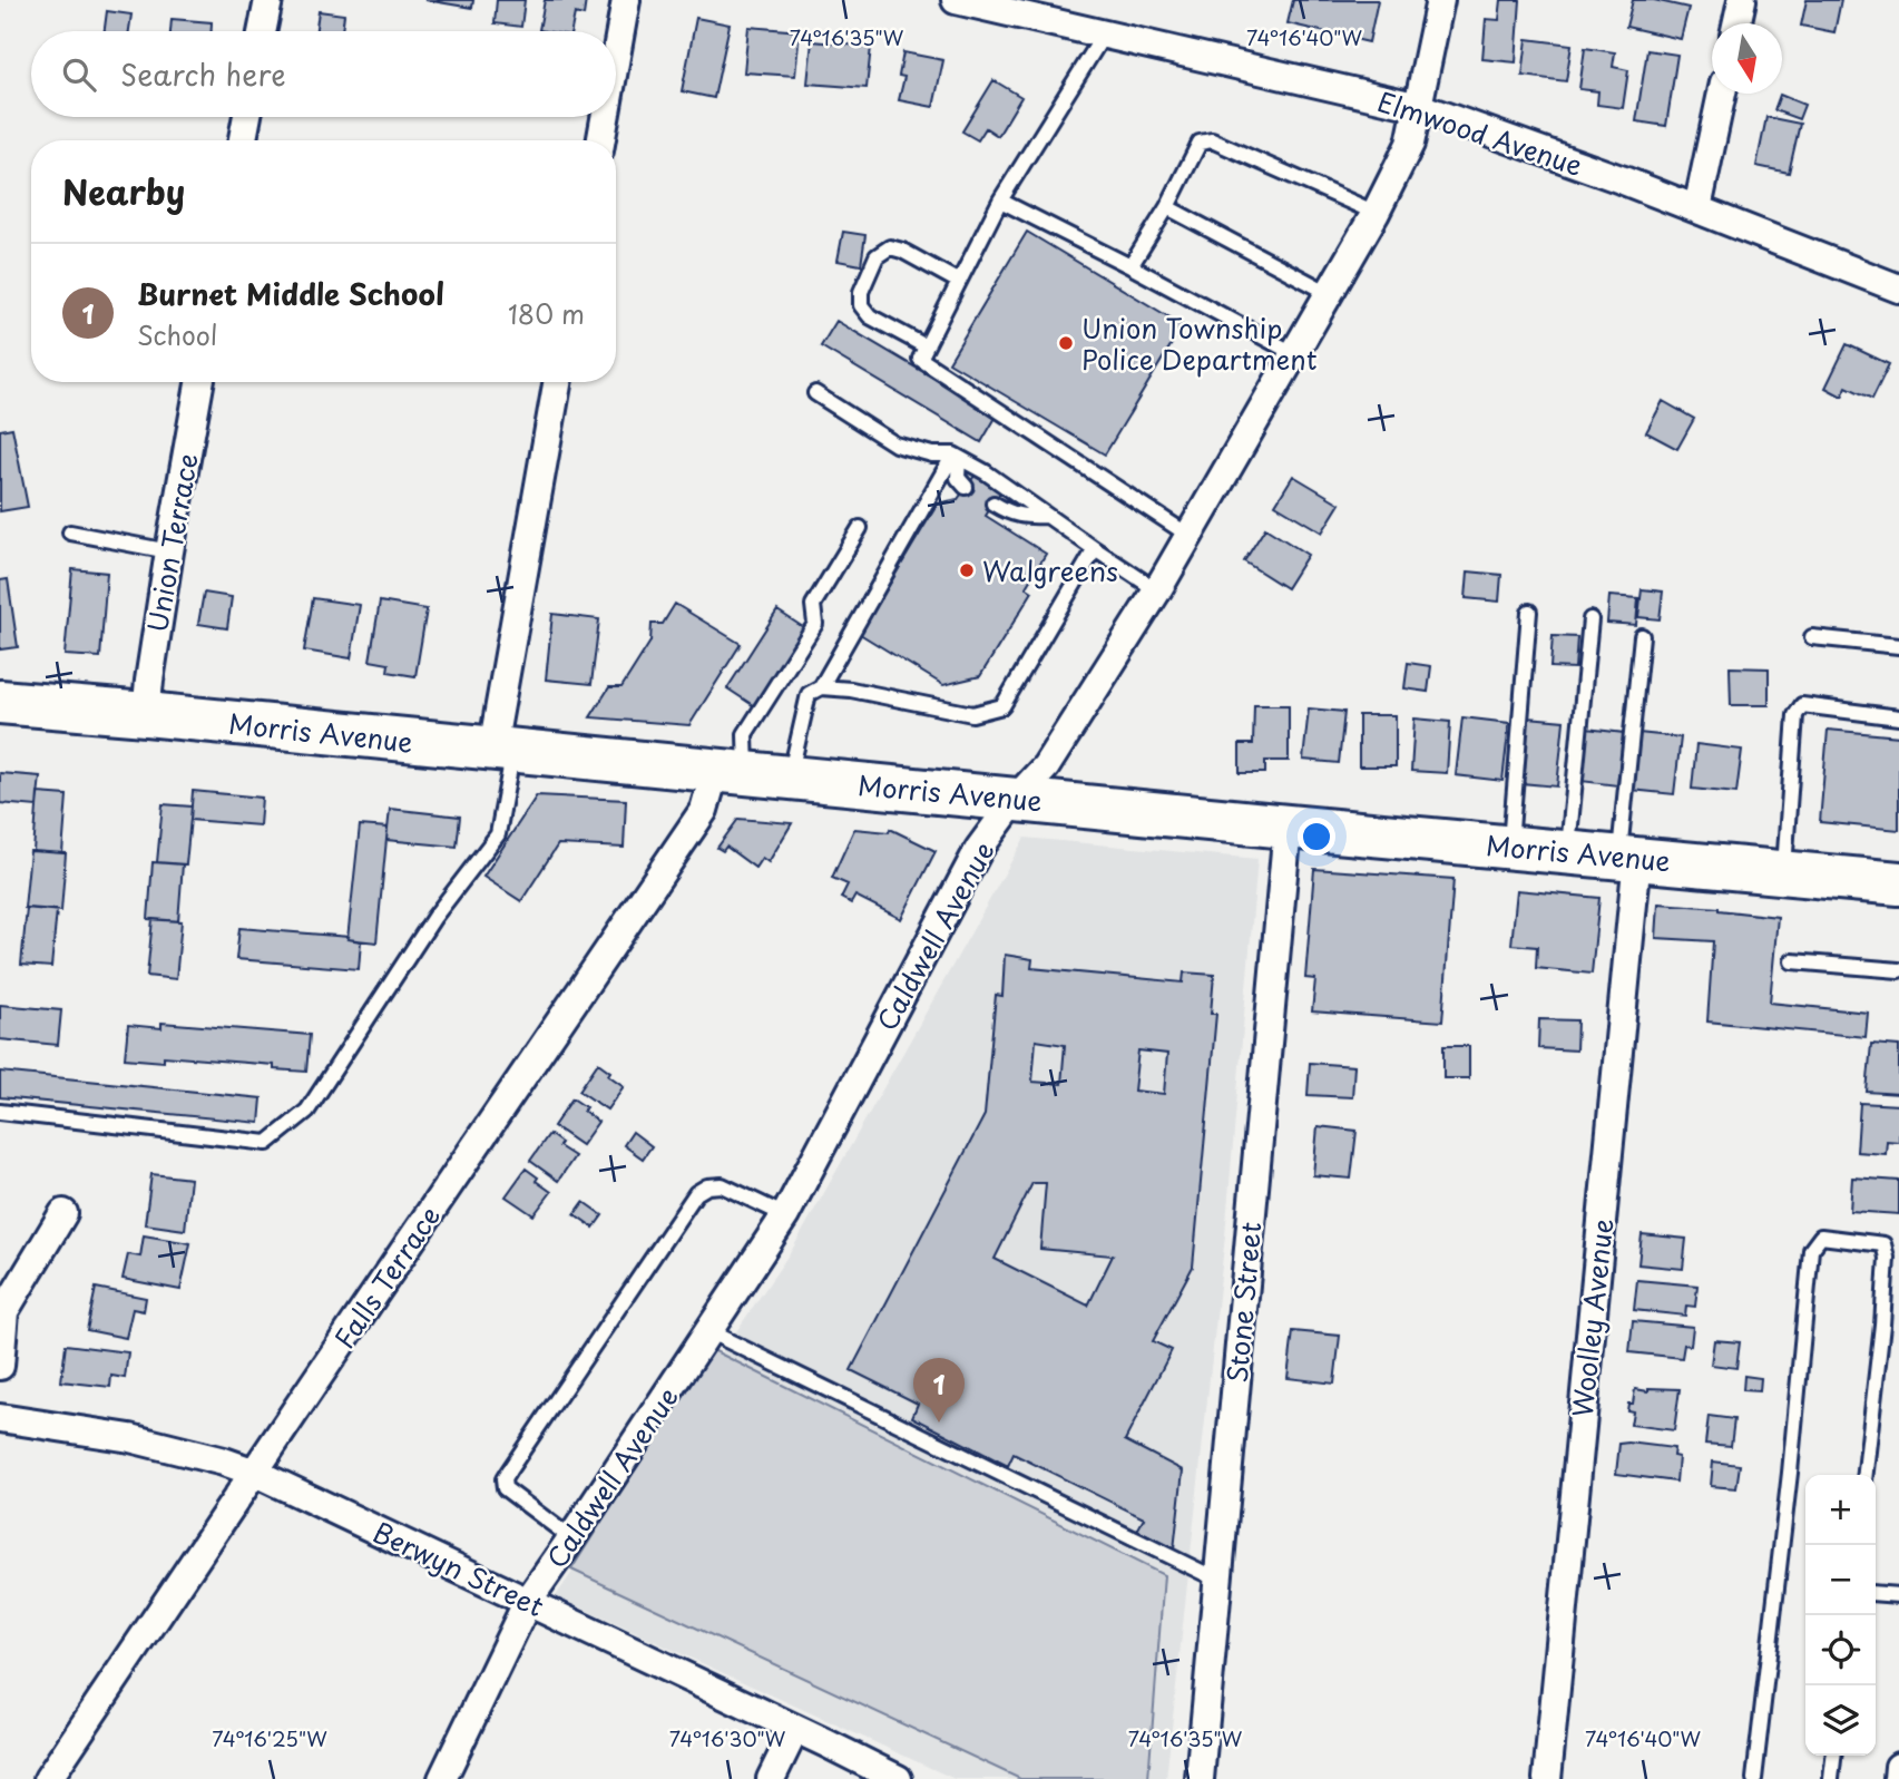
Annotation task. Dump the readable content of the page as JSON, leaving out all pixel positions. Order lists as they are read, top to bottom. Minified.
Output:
{"streets":{"main road":["Morris Avenue"],"street":["Elmwood Avenue","Union Terrace","Caldwell Avenue","Falls Terrace","Stone Street","Woolley Avenue","Berwyn Street"]},"crossings":[["Elmwood Avenue","Caldwell Avenue"],["Union Terrace","Morris Avenue"],["Morris Avenue","Caldwell Avenue"],["Morris Avenue","Falls Terrace"],["Morris Avenue","Stone Street"],["Morris Avenue","Woolley Avenue"],["Caldwell Avenue","Berwyn Street"],["Falls Terrace","Berwyn Street"]],"places":["Union Township Police Department","Walgreens"],"north":"bottom","page":{"search":"Search here","heading":"Nearby","list":[{"mark":"1","name":"Burnet Middle School","note":"School","value":"180 m"}],"pins":"1","map_buttons":["+","−"]},"coordinates":["74°16'35\"W","74°16'40\"W","74°16'25\"W","74°16'30\"W"]}
